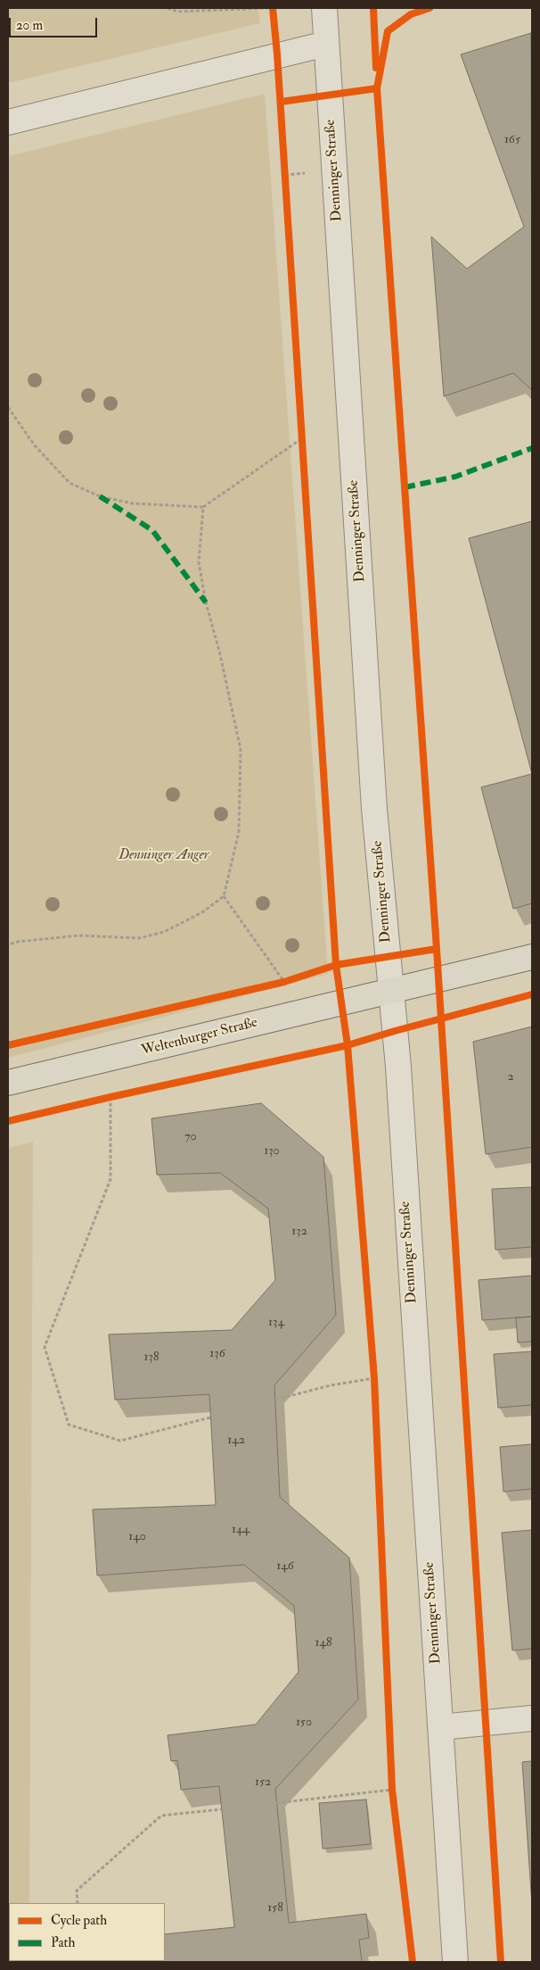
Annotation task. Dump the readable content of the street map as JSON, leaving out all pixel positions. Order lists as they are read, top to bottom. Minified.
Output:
{"streets":{"main road":["Weltenburger Straße"],"street":["Denninger Straße"]},"crossings":[["Denninger Straße","Weltenburger Straße"]],"parks":["Denninger Anger"],"house_numbers":["165","2","70","130","132","134","136","138","142","144","140","146","148","150","152","158"],"legend":["Cycle path","Path"],"scale_bar":"20 m"}
